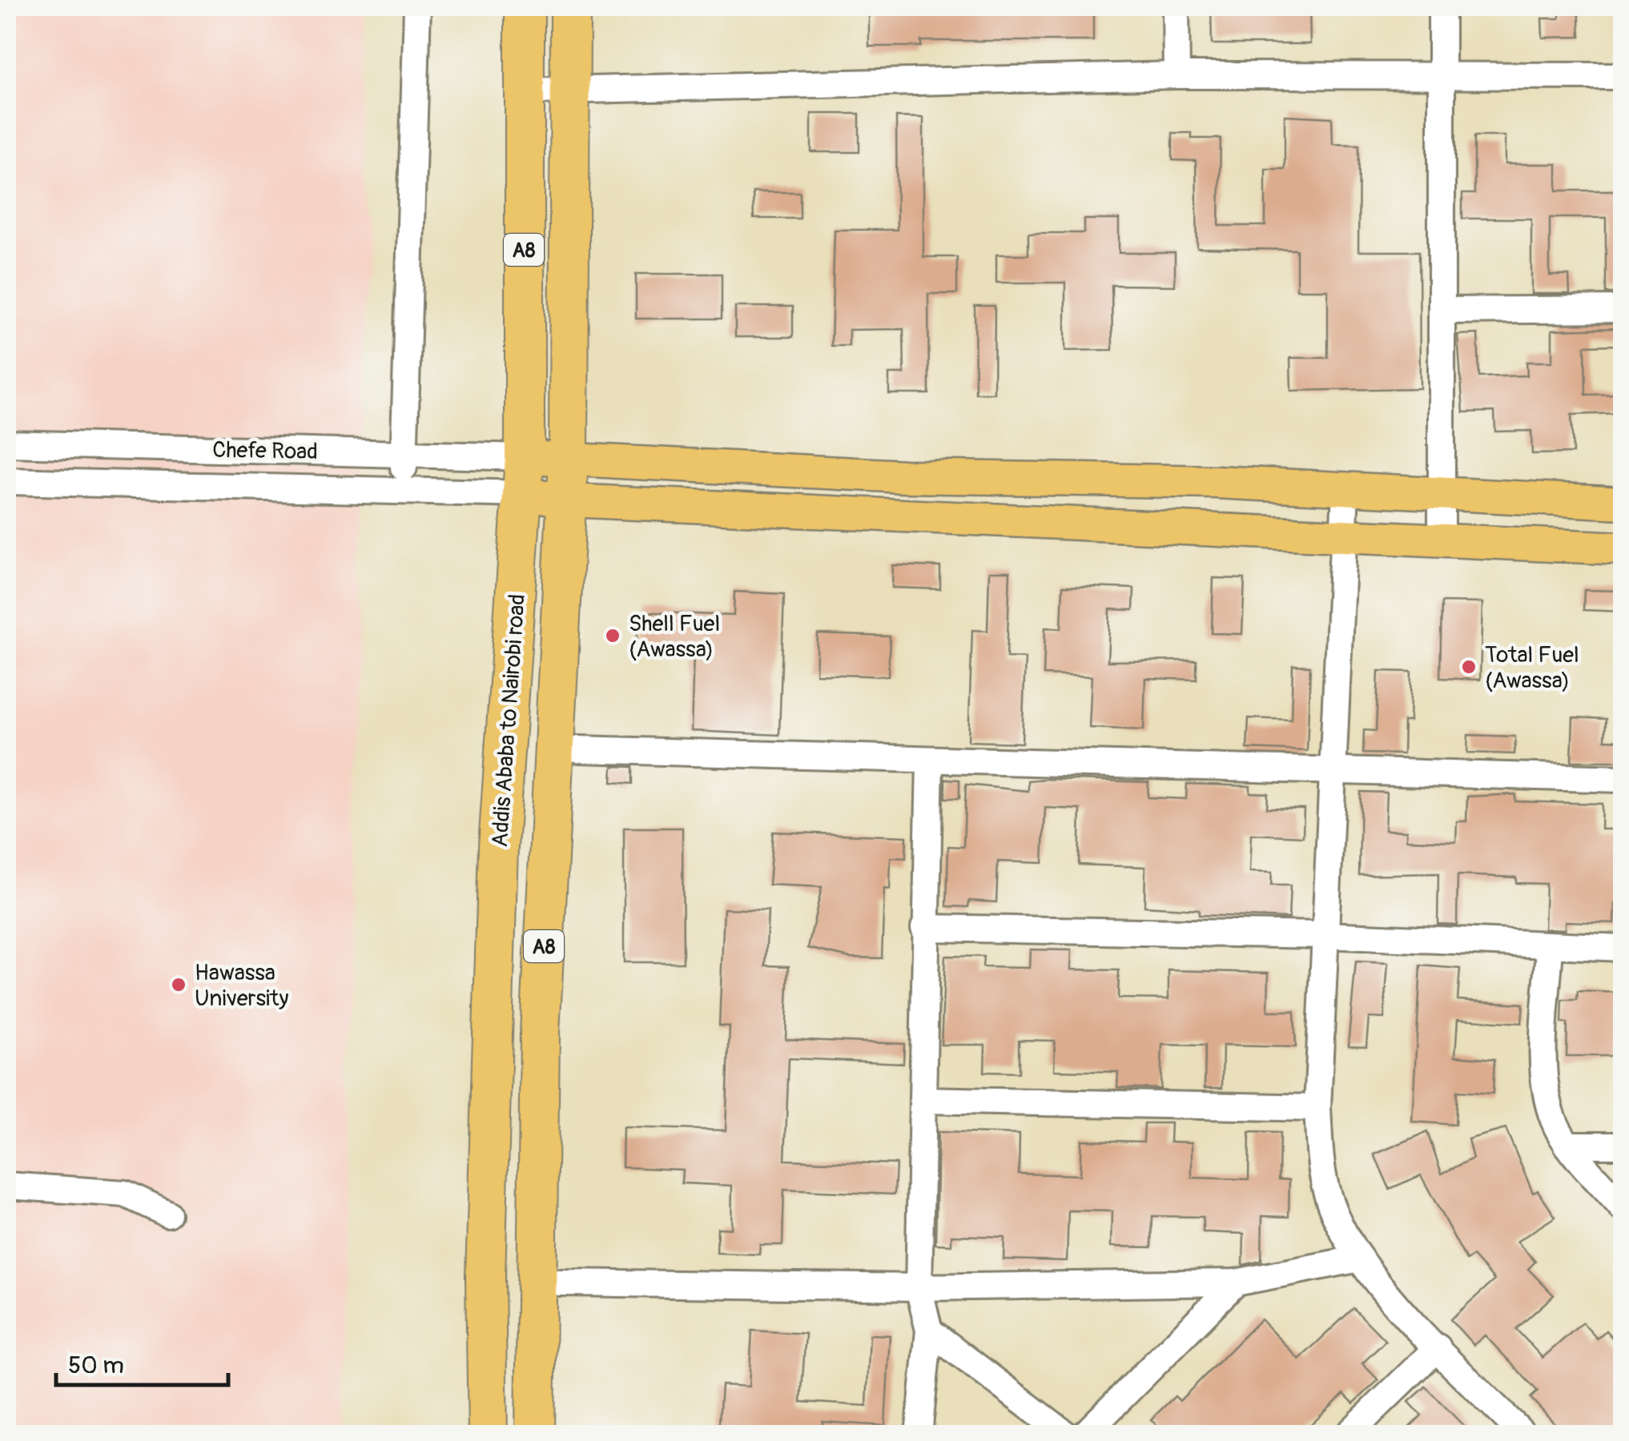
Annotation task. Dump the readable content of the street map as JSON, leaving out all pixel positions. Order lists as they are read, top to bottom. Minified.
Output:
{"streets":{"highway":["A8","Addis Ababa to Nairobi road"],"street":["Chefe Road"]},"crossings":[["Chefe Road","Addis Ababa to Nairobi road"]],"places":["Shell Fuel (Awassa)","Total Fuel (Awassa)","Hawassa University"],"scale_bar":"50 m"}
